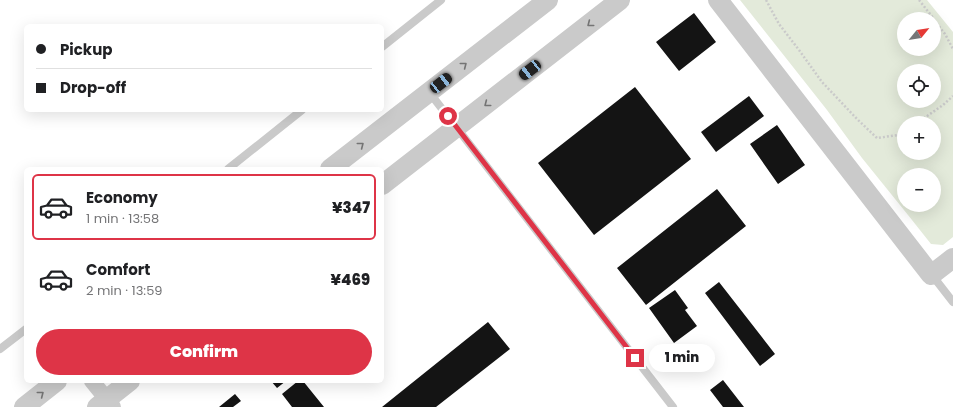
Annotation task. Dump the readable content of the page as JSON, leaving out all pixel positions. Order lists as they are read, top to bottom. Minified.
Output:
{"north":"top right","page":{"map_buttons":["+","−"],"banner":["Pickup","Drop-off"],"list":[{"name":"Economy","note":"1 min · 13:58","value":"¥347"},{"name":"Comfort","note":"2 min · 13:59","value":"¥469"}],"buttons":"Confirm","bubble":"1 min"}}
